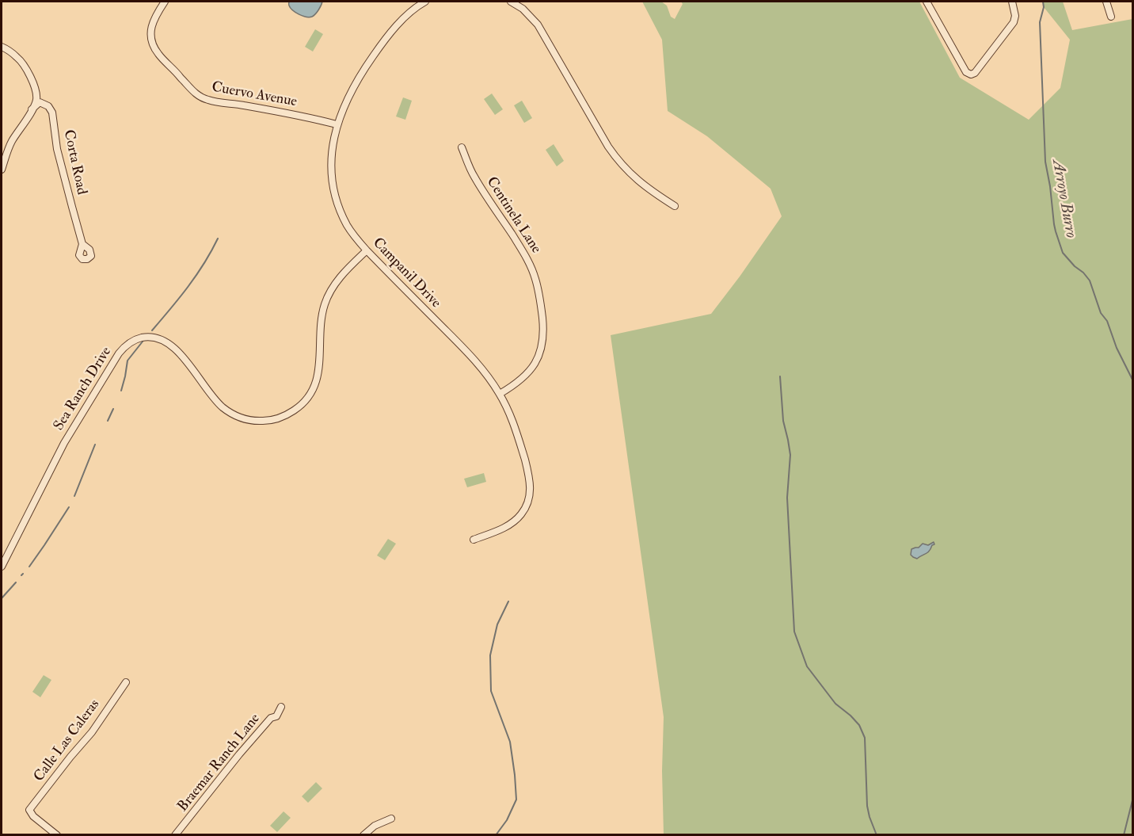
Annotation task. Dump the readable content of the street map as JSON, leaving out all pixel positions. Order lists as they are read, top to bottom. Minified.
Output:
{"streets":{"street":["Cuervo Avenue","Corta Road","Centinela Lane","Campanil Drive","Sea Ranch Drive","Calle Las Caleras","Braemar Ranch Lane"]},"crossings":[["Cuervo Avenue","Campanil Drive"],["Centinela Lane","Campanil Drive"],["Campanil Drive","Sea Ranch Drive"]],"water":["Arroyo Burro"]}
